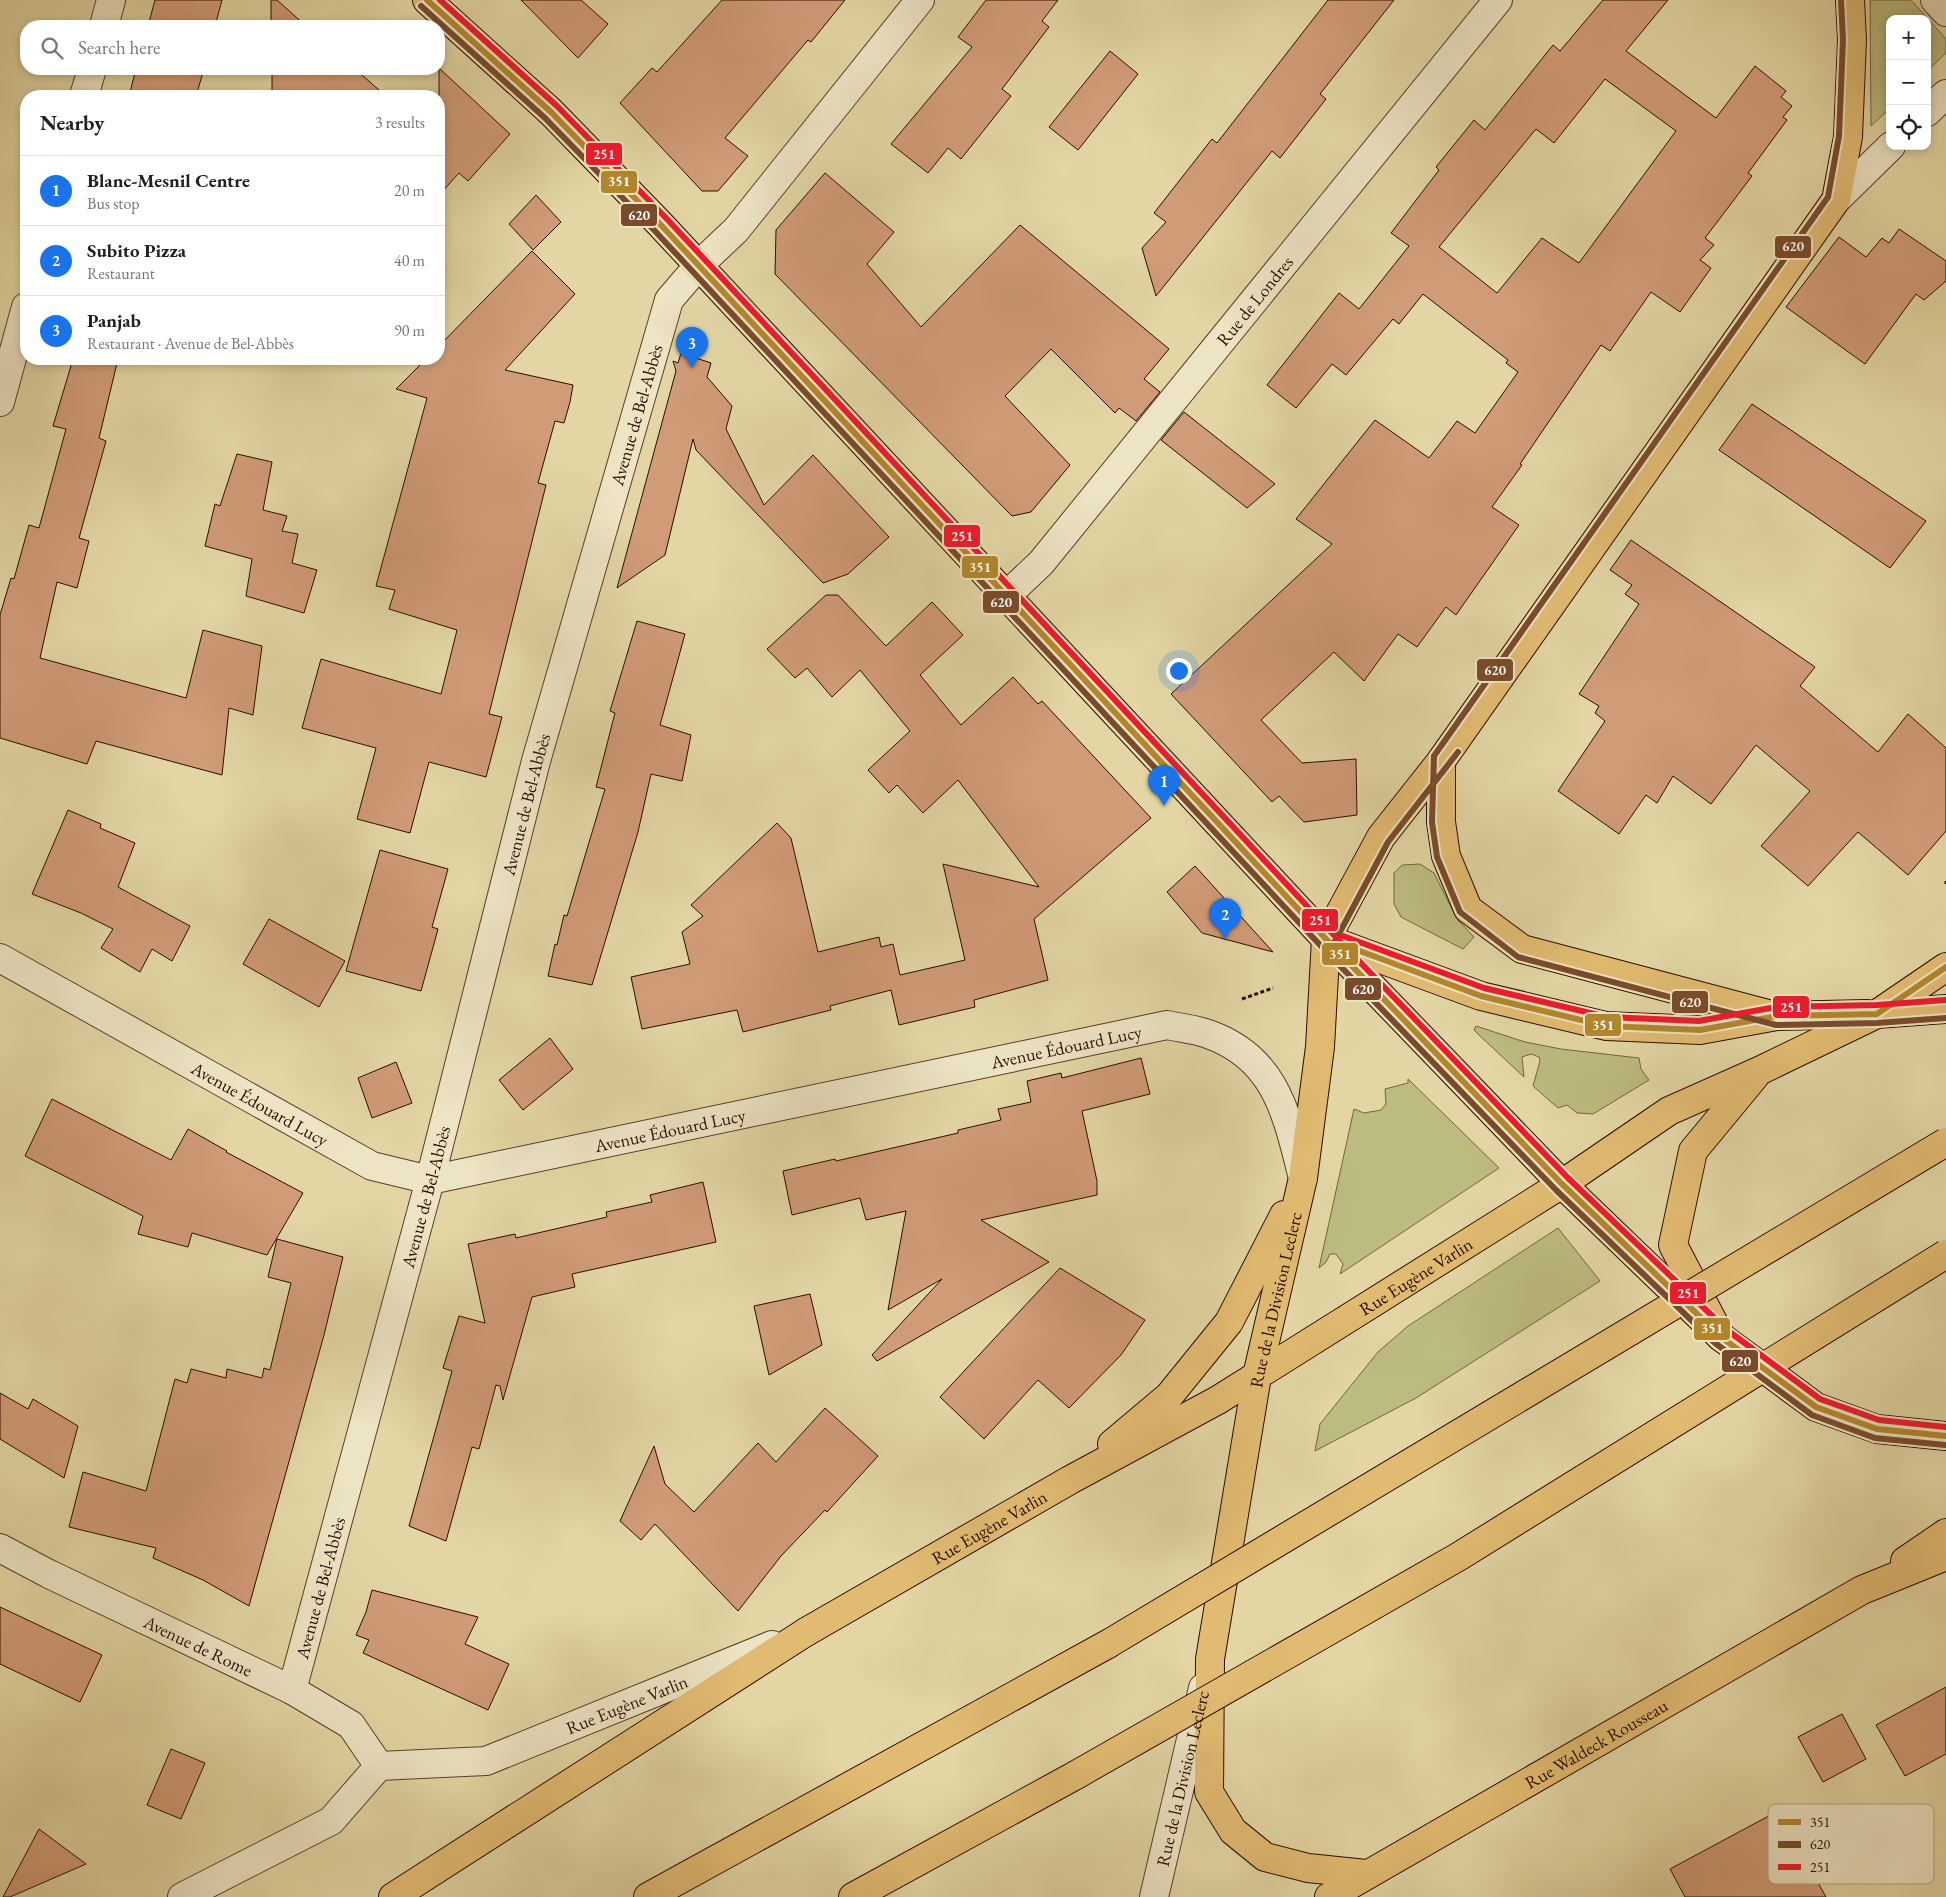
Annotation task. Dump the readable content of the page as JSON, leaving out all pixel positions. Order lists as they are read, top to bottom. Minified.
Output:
{"streets":{"main road":["Rue Eugène Varlin","Rue de la Division Leclerc","Rue Waldeck Rousseau"],"street":["Rue de Londres","Avenue de Bel-Abbès","Avenue Édouard Lucy","Avenue de Rome"]},"crossings":[["Avenue de Bel-Abbès","Avenue Édouard Lucy"],["Avenue de Bel-Abbès","Avenue de Rome"],["Avenue Édouard Lucy","Rue Eugène Varlin"],["Avenue Édouard Lucy","Rue de la Division Leclerc"],["Rue Eugène Varlin","Rue de la Division Leclerc"],["Rue Eugène Varlin","Avenue de Rome"],["Rue de la Division Leclerc","Rue Waldeck Rousseau"]],"lines":["transit line 351","transit line 620","transit line 251"],"legend":["351","620","251"],"page":{"map_buttons":["+","−"],"search":"Search here","heading":["Nearby","3 results"],"list":[{"mark":"1","name":"Blanc-Mesnil Centre","note":"Bus stop","value":"20 m"},{"mark":"2","name":"Subito Pizza","note":"Restaurant","value":"40 m"},{"mark":"3","name":"Panjab","note":"Restaurant · Avenue de Bel-Abbès","value":"90 m"}],"pins":["3","1","2"]}}
